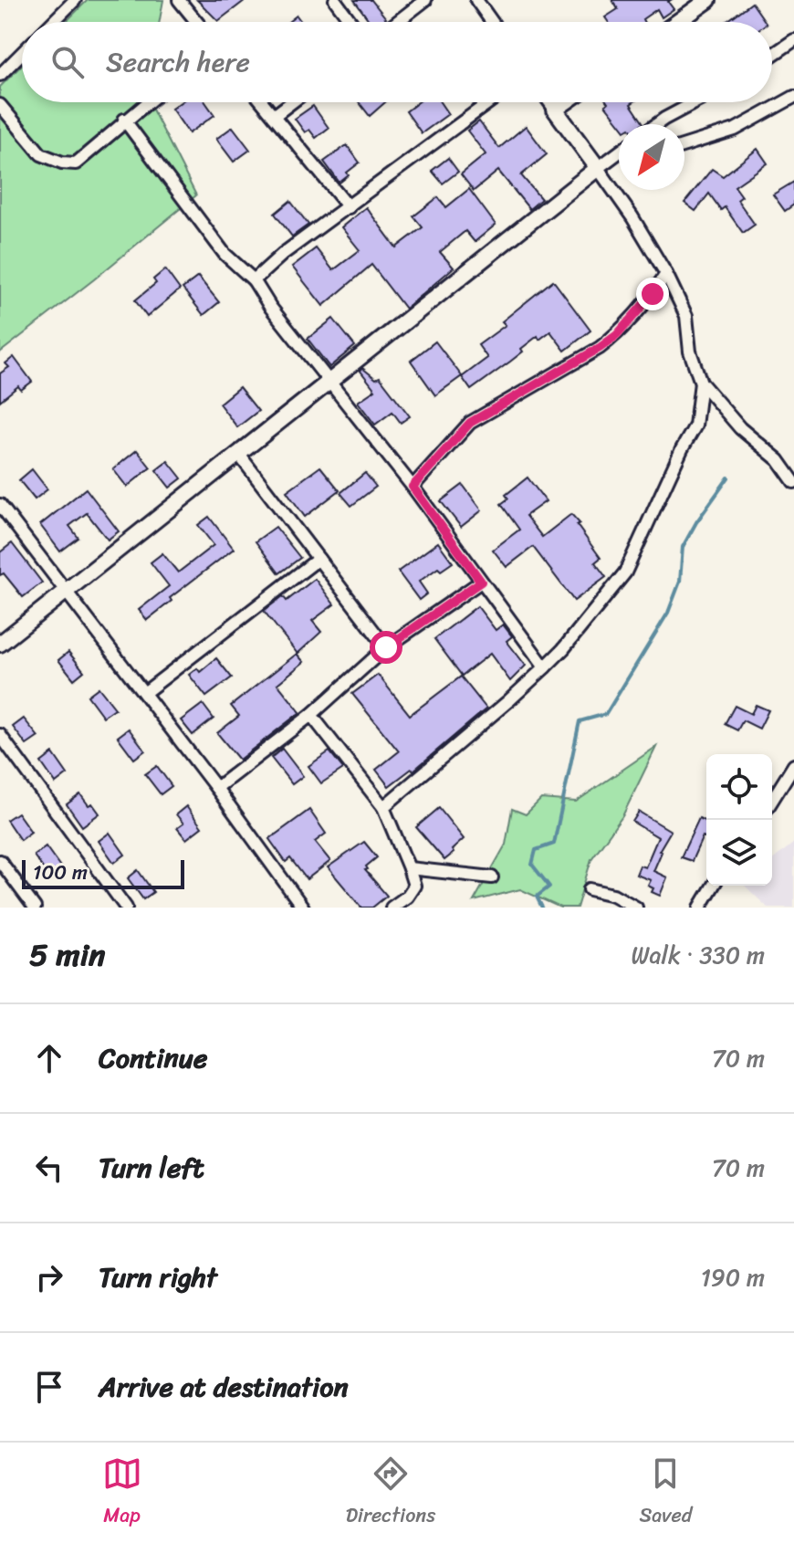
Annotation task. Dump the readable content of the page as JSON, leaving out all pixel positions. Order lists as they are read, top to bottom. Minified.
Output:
{"scale_bar":"100 m","north":"bottom left","page":{"search":"Search here","scale":"100 m","heading":["5 min","Walk · 330 m"],"list":[["Continue","70 m"],["Turn left","70 m"],["Turn right","190 m"],"Arrive at destination"],"nav":["Map","Directions","Saved"]}}
